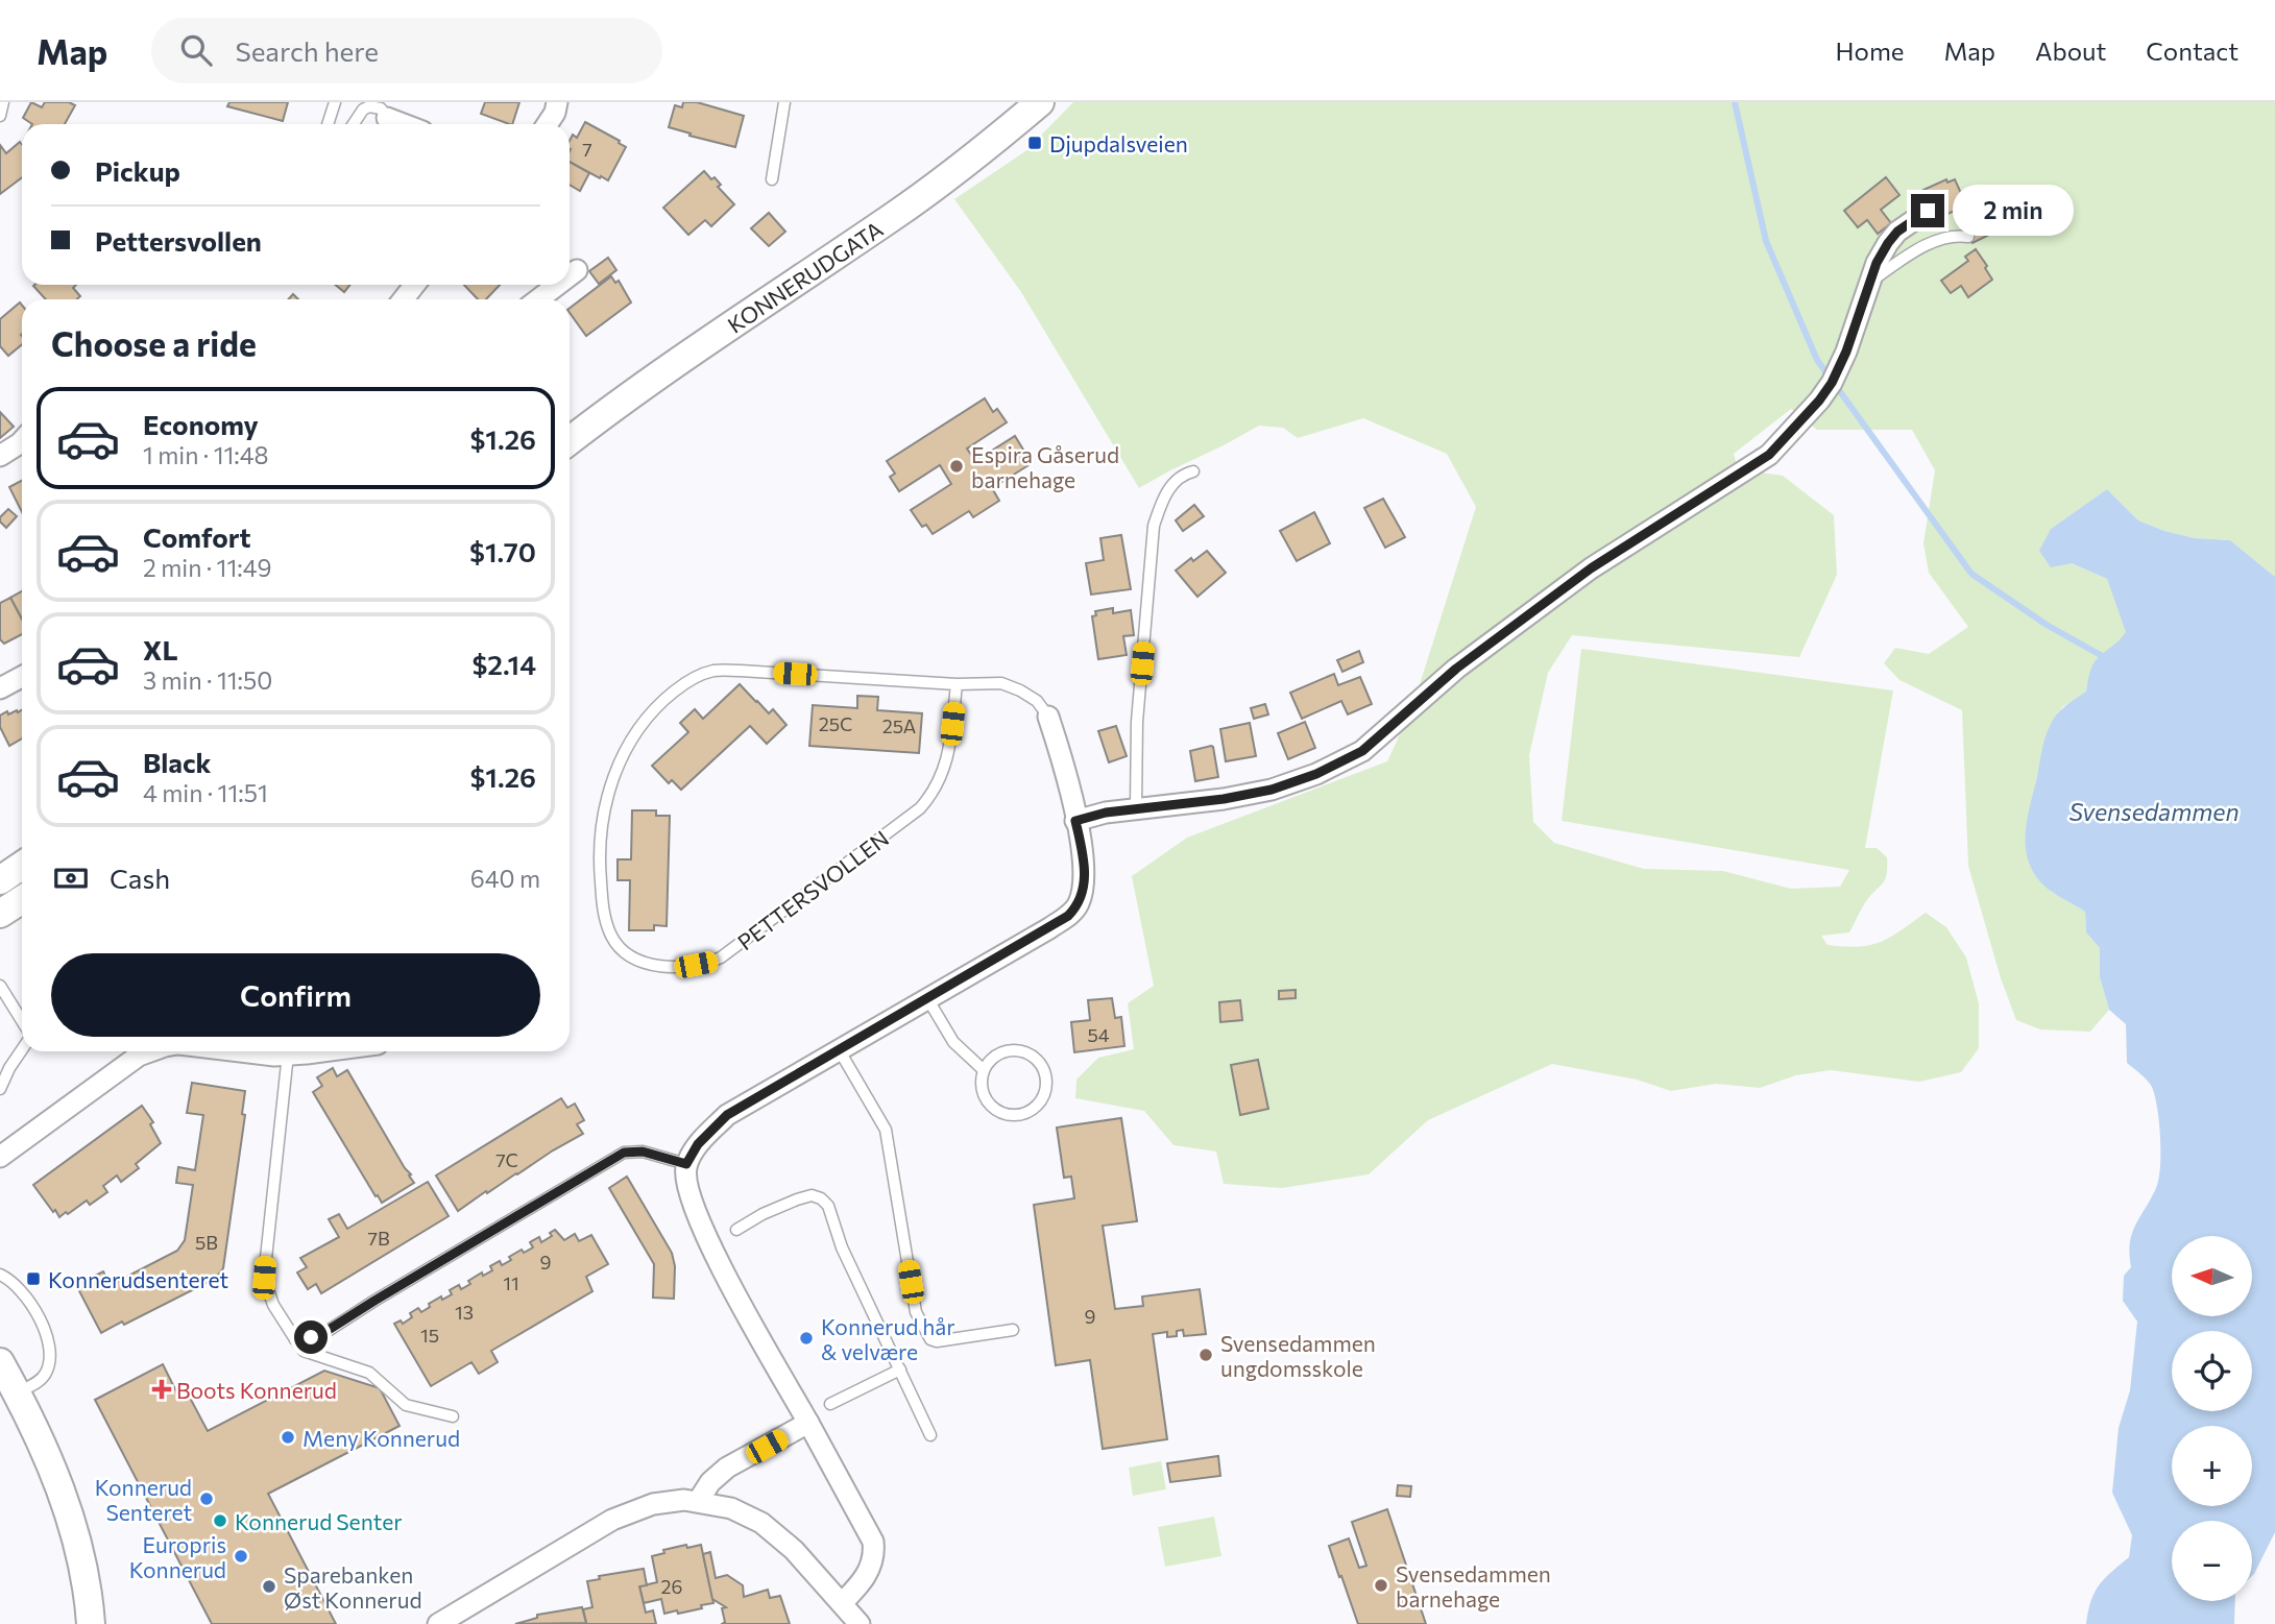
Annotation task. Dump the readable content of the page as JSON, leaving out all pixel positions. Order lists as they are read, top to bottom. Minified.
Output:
{"streets":{"main road":["KONNERUDGATA"],"street":["PETTERSVOLLEN"]},"water":["Svensedammen"],"places":{"transit":["Djupdalsveien","Konnerudsenteret"],"other":["Espira Gåserud barnehage","Konnerud hår & velvære","Svensedammen ungdomsskole","Meny Konnerud","Konnerud Senteret","Konnerud Senter","Europris Konnerud","Svensedammen barnehage","Sparebanken Øst Konnerud"],"health":["Boots Konnerud"]},"house_numbers":["7","25C","25A","54","7C","7B","5B","9","11","13","9","15","26"],"north":"left","page":{"header":"Map","search":"Search here","nav":["Home","Map","About","Contact"],"banner":["Pickup","Pettersvollen"],"bubble":"2 min","heading":"Choose a ride","list":[{"name":"Economy","note":"1 min · 11:48","value":"$1.26"},{"name":"Comfort","note":"2 min · 11:49","value":"$1.70"},{"name":"XL","note":"3 min · 11:50","value":"$2.14"},{"name":"Black","note":"4 min · 11:51","value":"$1.26"}],"pay":["Cash","640 m"],"buttons":"Confirm","map_buttons":["+","−"]}}
